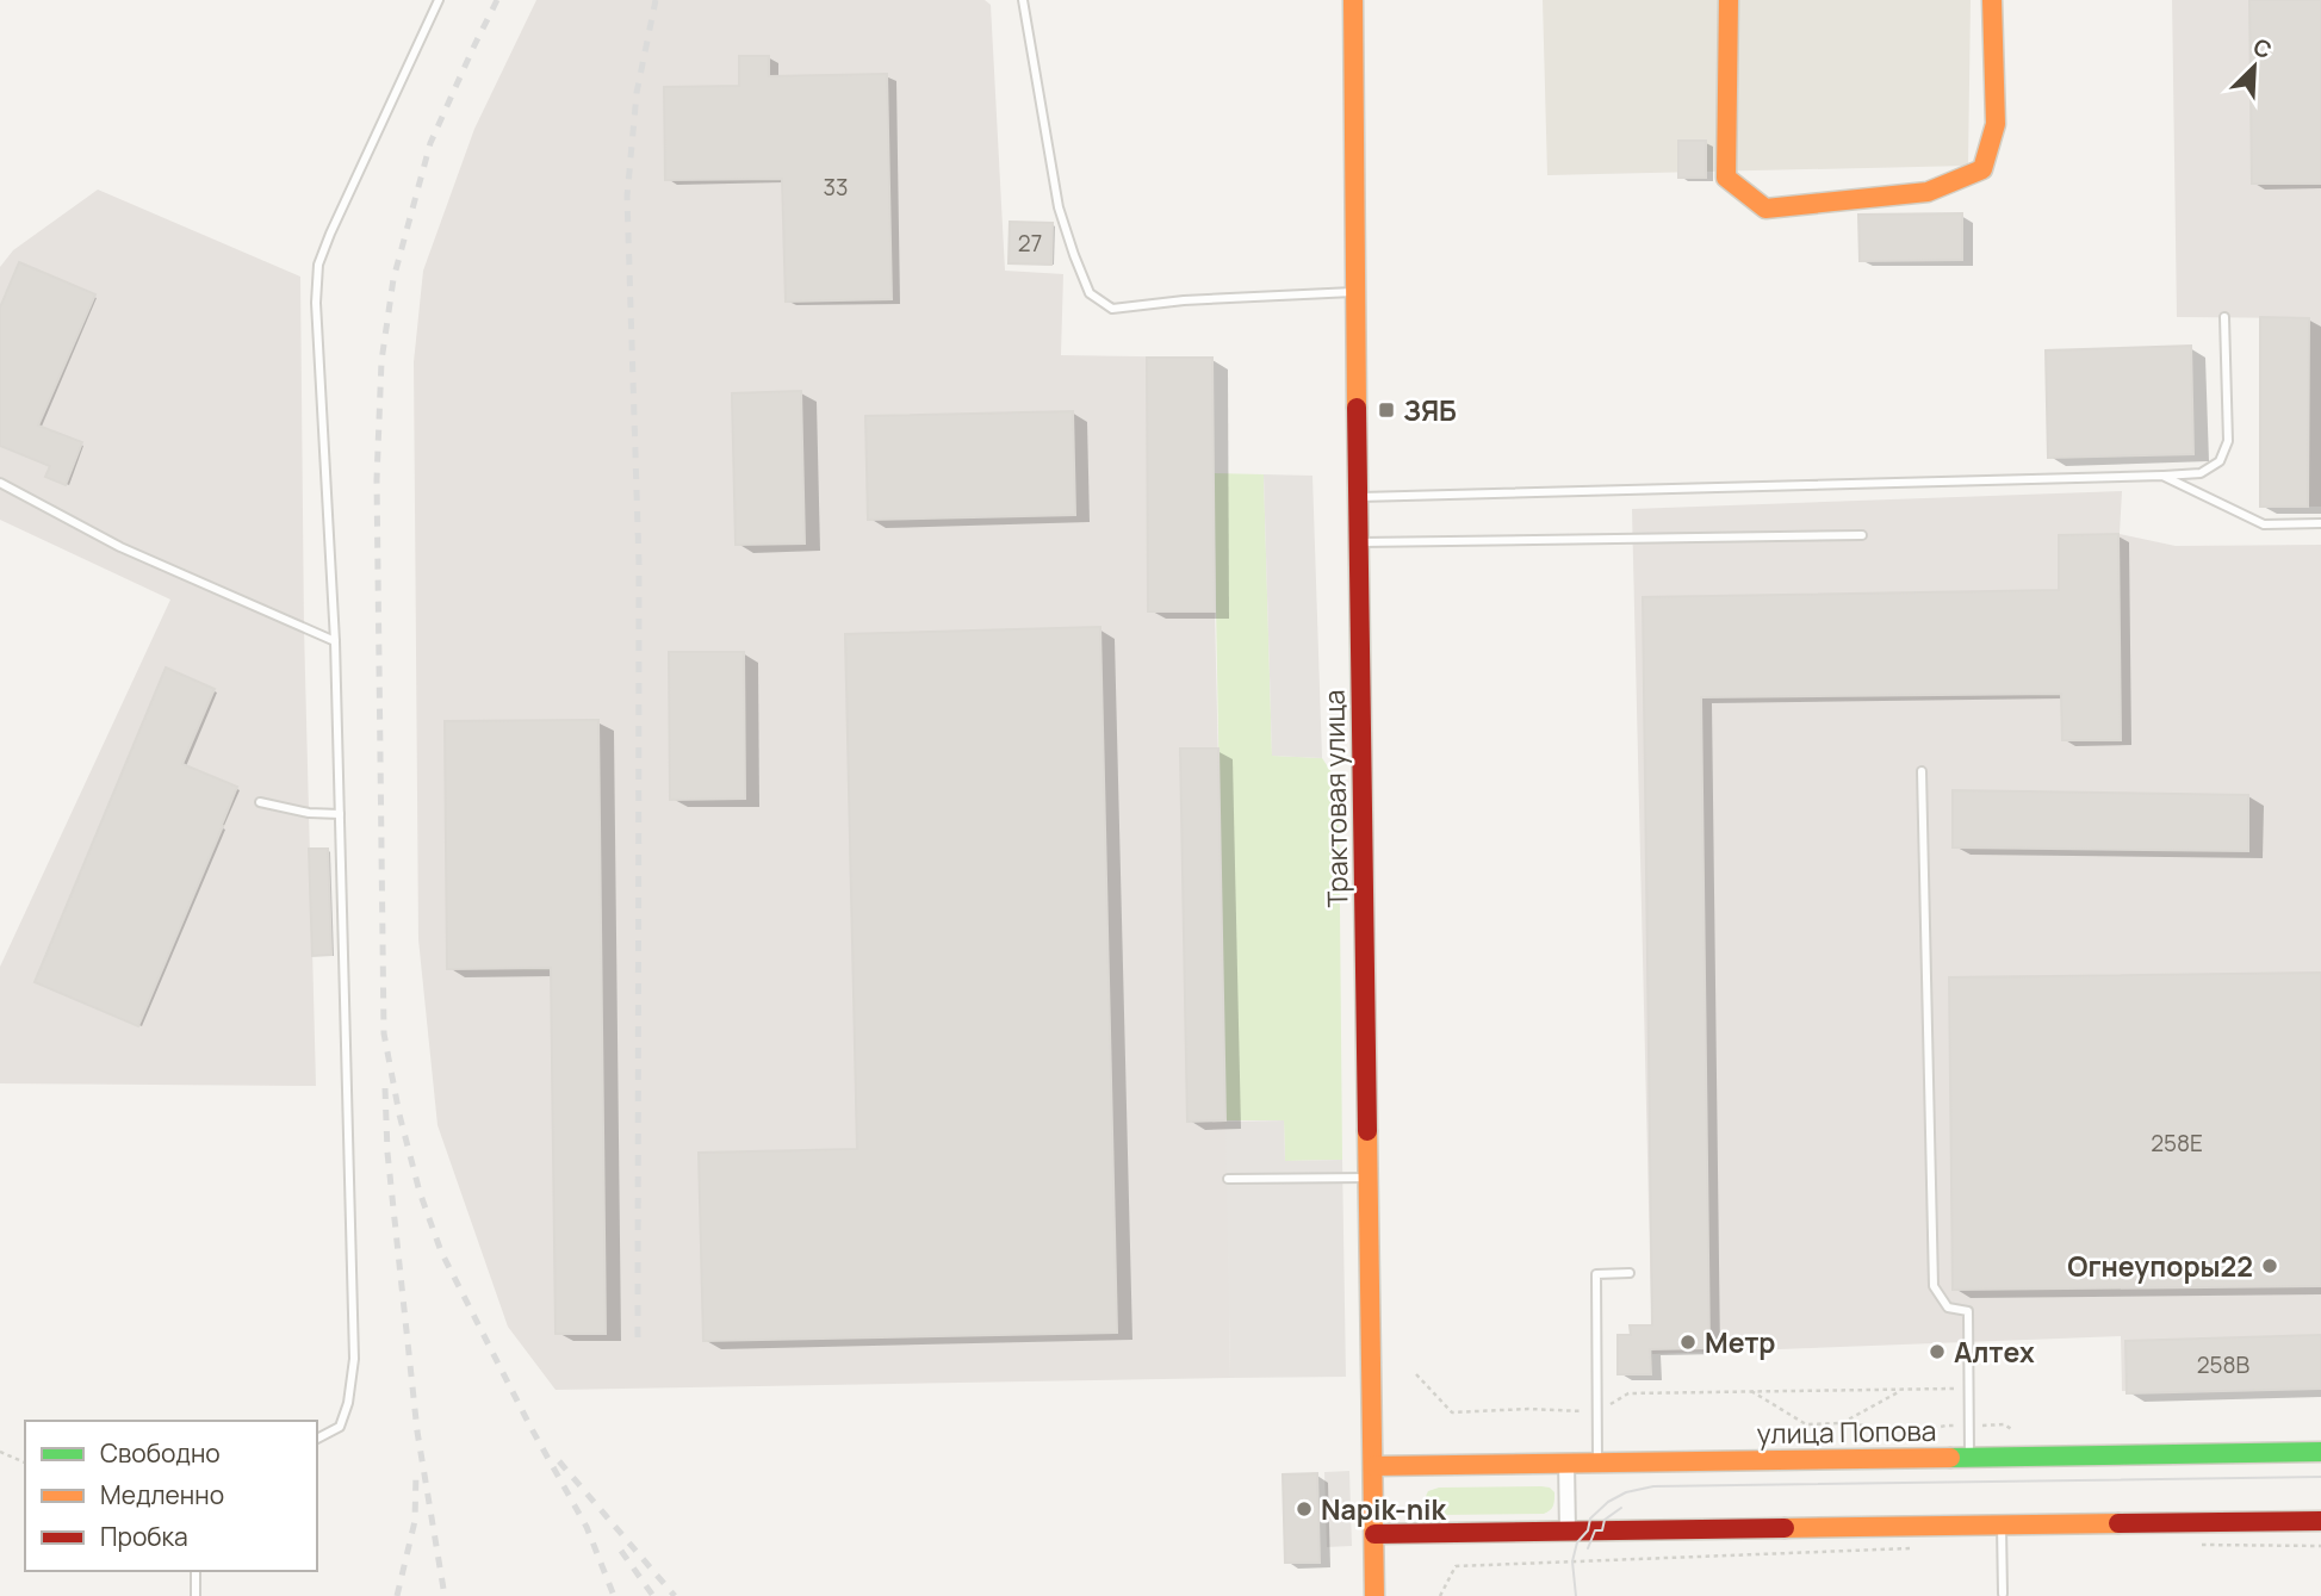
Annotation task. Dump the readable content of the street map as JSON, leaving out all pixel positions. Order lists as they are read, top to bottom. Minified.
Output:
{"streets":{"main road":["Трактовая улица","улица Попова"]},"crossings":[["Трактовая улица","улица Попова"]],"places":{"transit":["ЗЯБ"],"other":["Огнеупоры22","Метр","Алтех","Napik-nik"]},"house_numbers":["33","27","258Е","258В"],"legend":["Свободно","Медленно","Пробка"],"north":"top right"}
